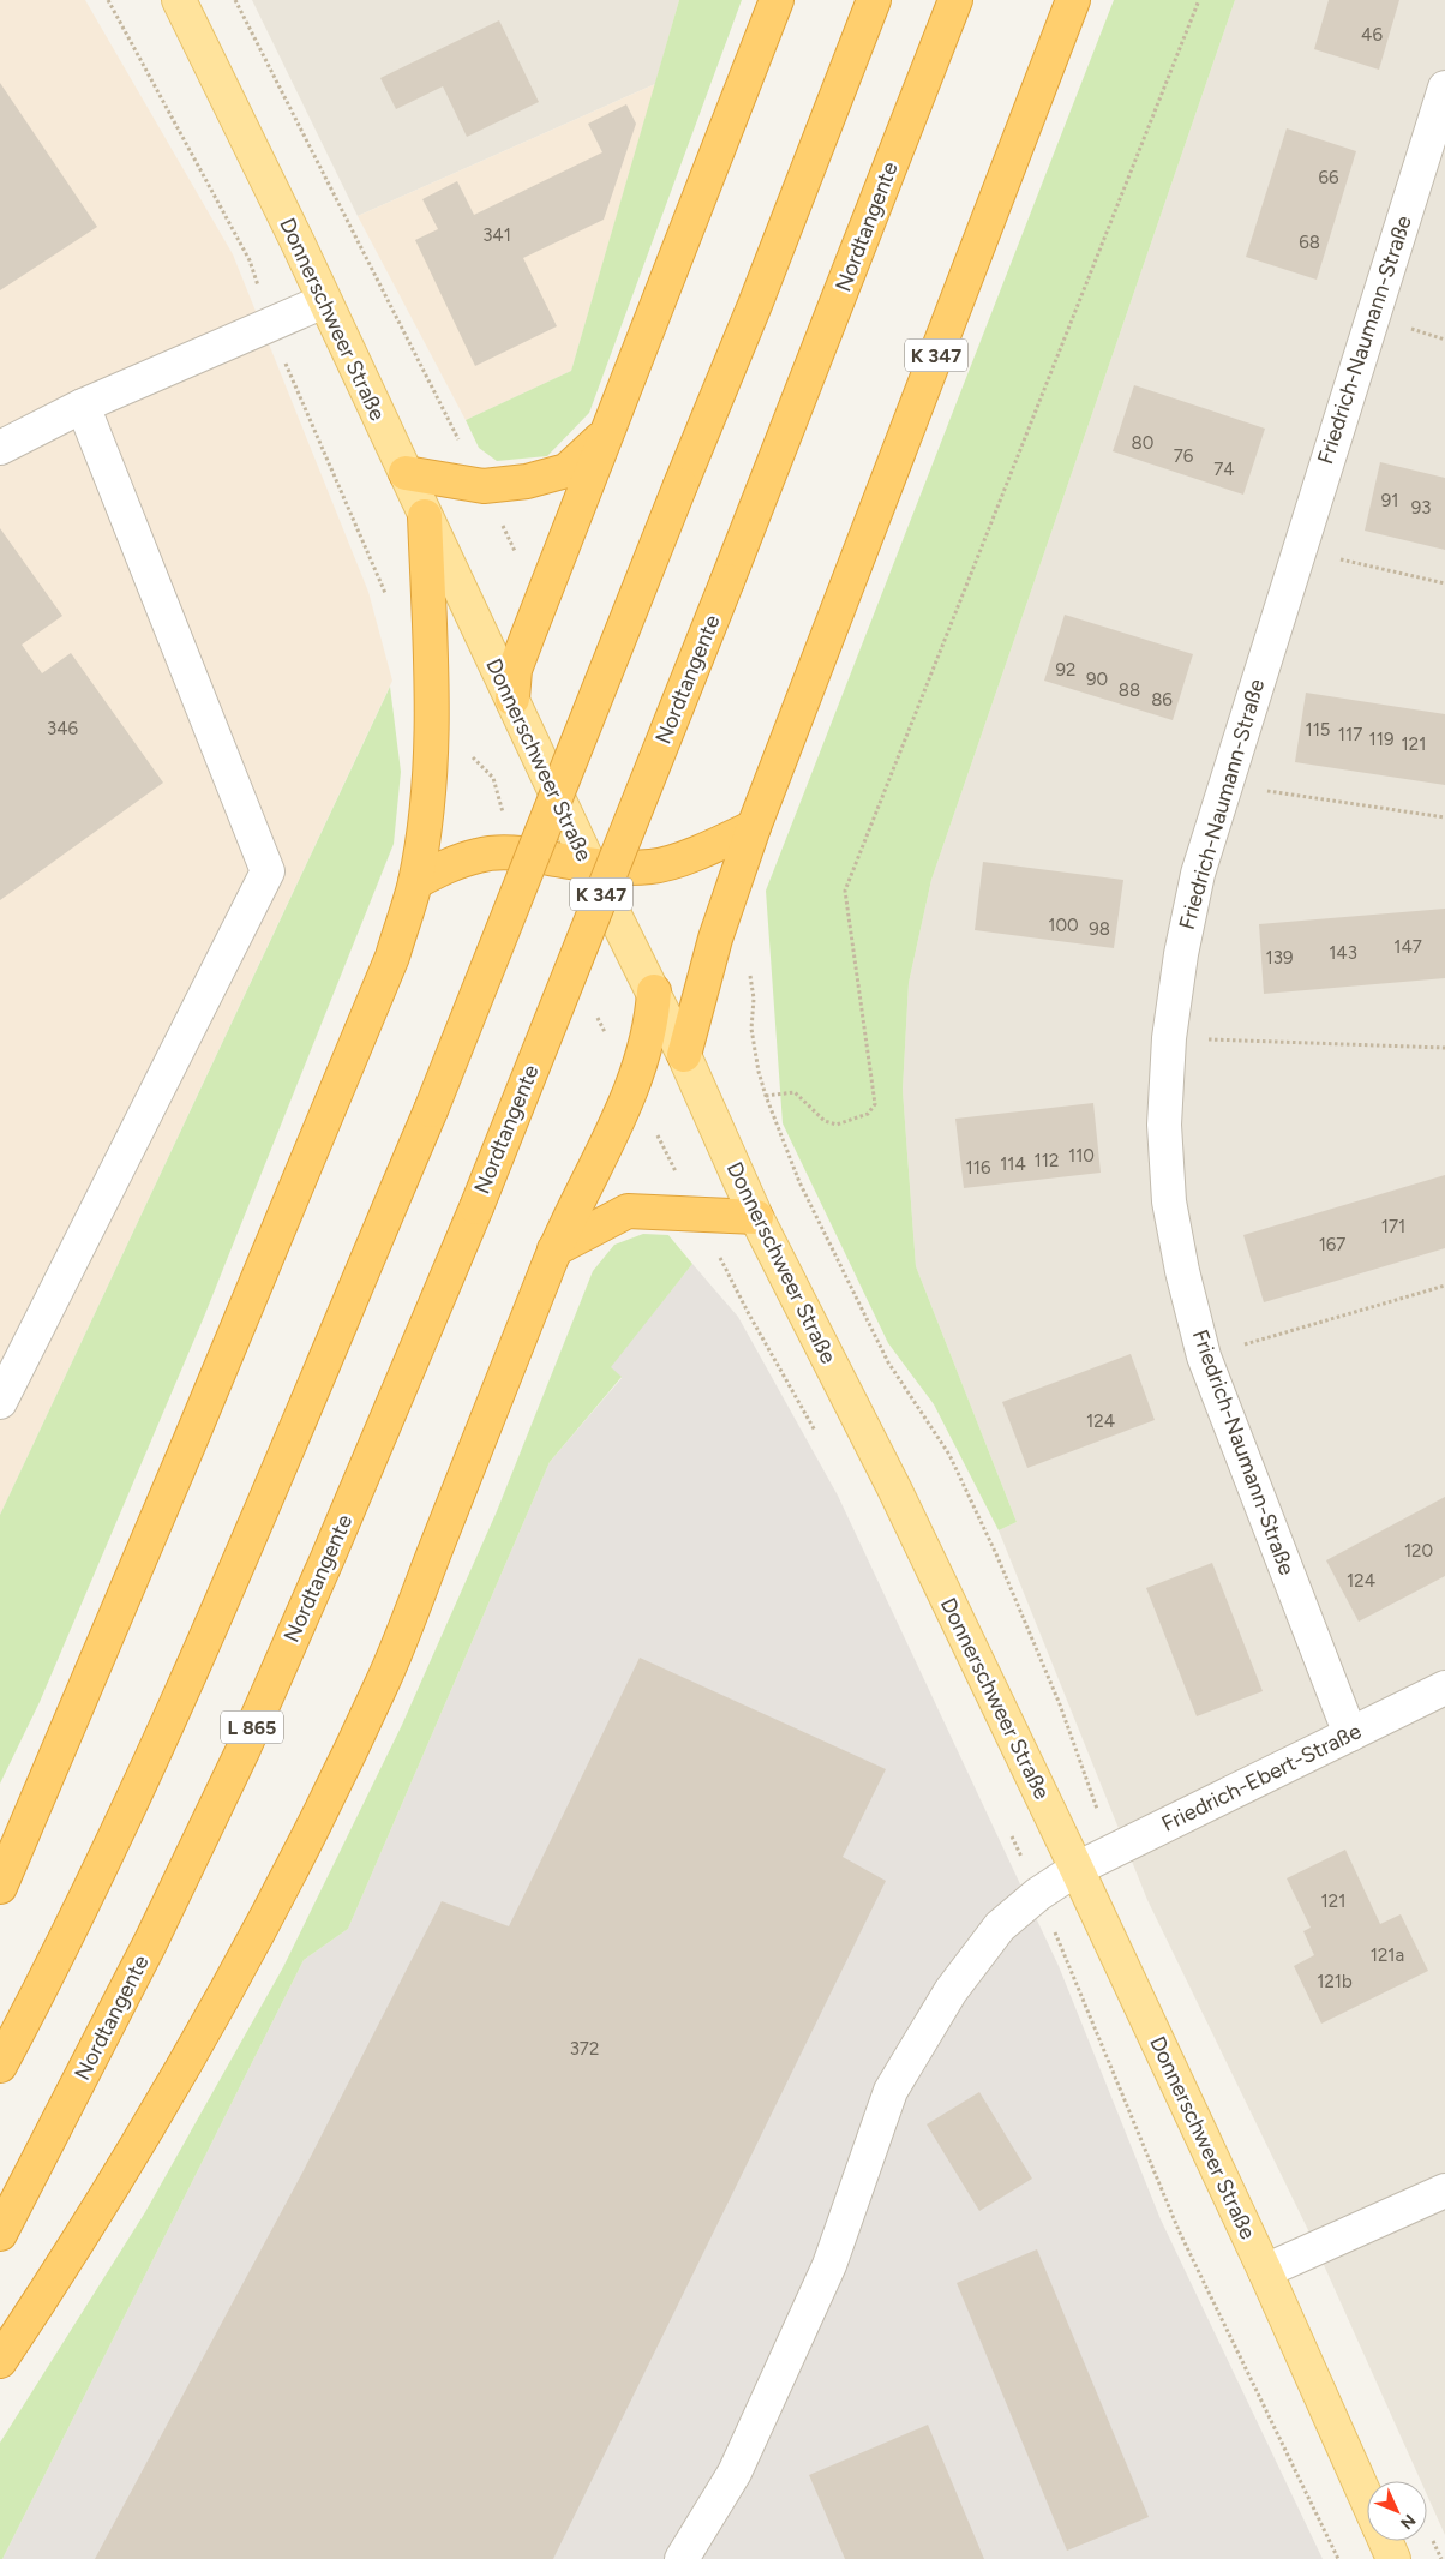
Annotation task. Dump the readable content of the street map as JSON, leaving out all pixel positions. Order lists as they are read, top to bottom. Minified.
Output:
{"streets":{"highway":["Nordtangente","K 347","L 865"],"main road":["Donnerschweer Straße"],"street":["Friedrich-Naumann-Straße","Friedrich-Ebert-Straße"]},"crossings":[["Donnerschweer Straße","K 347"],["Donnerschweer Straße","Friedrich-Ebert-Straße"],["Friedrich-Naumann-Straße","Friedrich-Ebert-Straße"]],"house_numbers":["46","66","341","68","80","76","74","91","93","92","90","88","86","346","115","117","119","121","100","98","147","143","139","110","112","114","116","171","167","124","120","124","121","121a","121b","372"],"north":"bottom right"}
